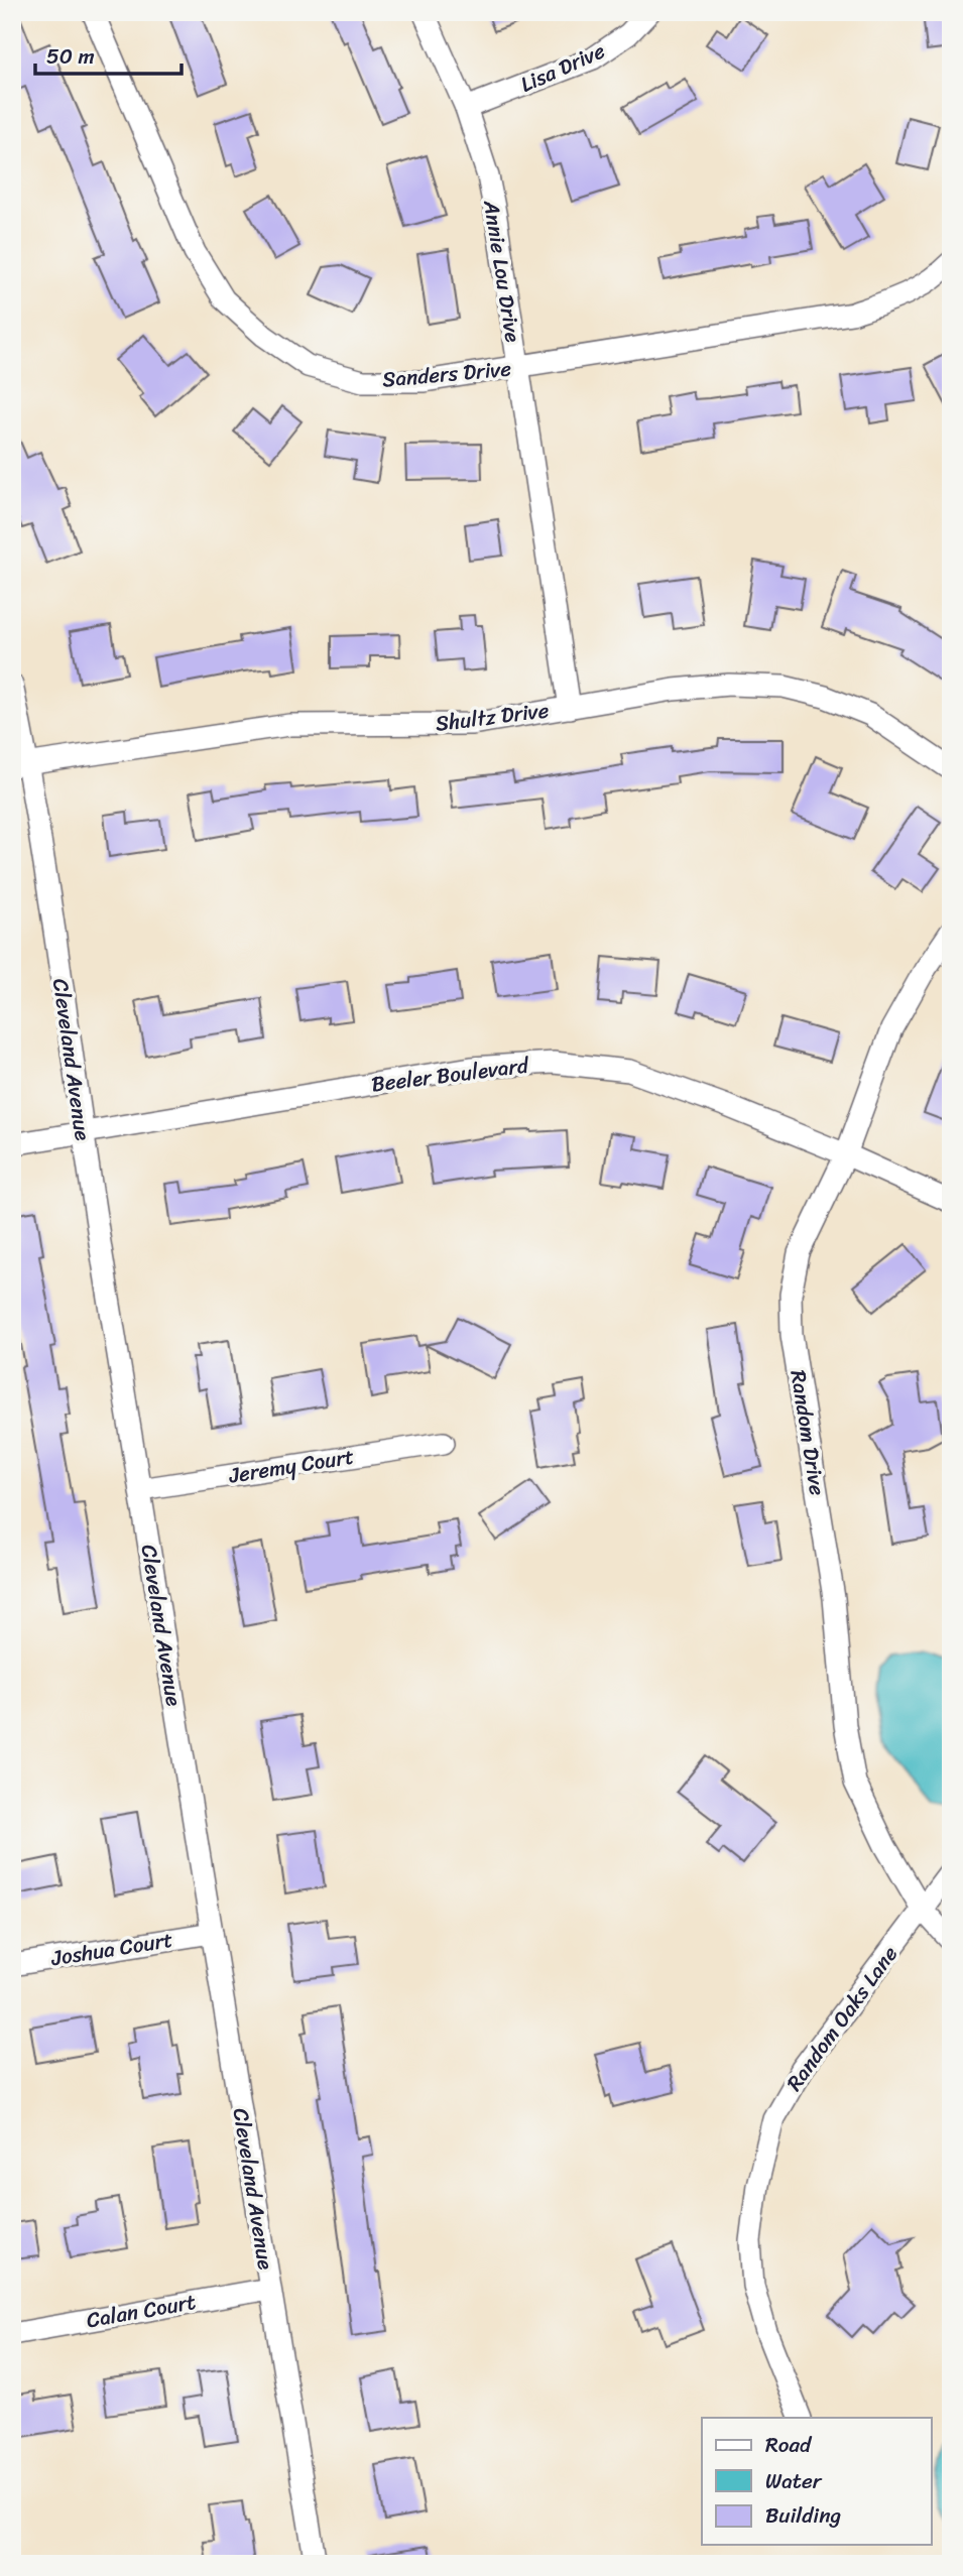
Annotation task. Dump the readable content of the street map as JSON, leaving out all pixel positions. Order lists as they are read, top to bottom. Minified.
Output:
{"streets":{"street":["Lisa Drive","Annie Lou Drive","Sanders Drive","Shultz Drive","Cleveland Avenue","Beeler Boulevard","Random Drive","Jeremy Court","Joshua Court","Random Oaks Lane","Calan Court"]},"crossings":[["Lisa Drive","Annie Lou Drive"],["Annie Lou Drive","Sanders Drive"],["Annie Lou Drive","Shultz Drive"],["Shultz Drive","Cleveland Avenue"],["Cleveland Avenue","Beeler Boulevard"],["Cleveland Avenue","Jeremy Court"],["Cleveland Avenue","Joshua Court"],["Cleveland Avenue","Calan Court"],["Beeler Boulevard","Random Drive"],["Random Drive","Random Oaks Lane"]],"legend":["Road","Water","Building"],"scale_bar":"50 m"}
